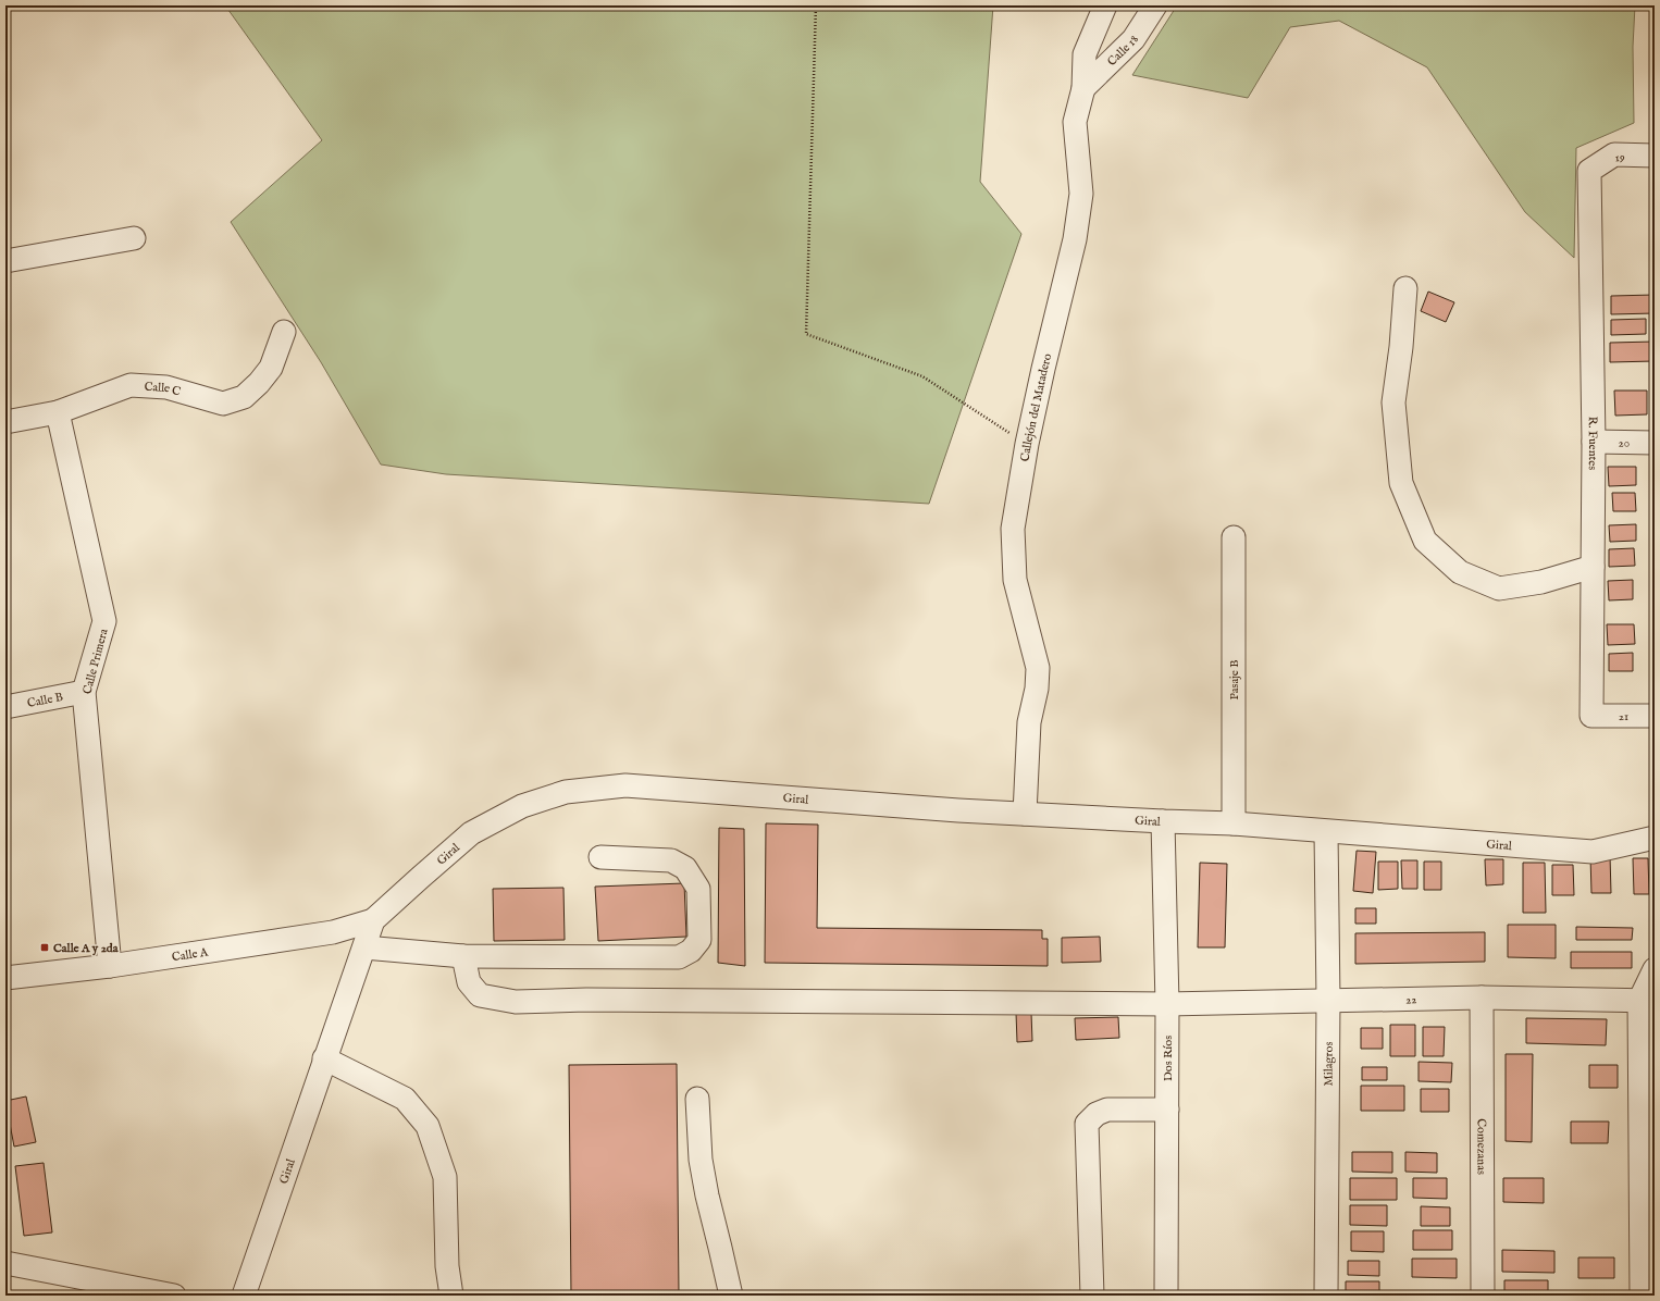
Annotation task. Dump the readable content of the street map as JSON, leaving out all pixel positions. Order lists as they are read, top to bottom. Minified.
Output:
{"streets":{"street":["Calle 18","19","Calle C","Callejón del Matadero","20","R. Fuentes","Calle Primera","Pasaje B","Calle B","21","Giral","Calle A","22","Dos Ríos","Milagros","Comezanas"]},"crossings":[["Calle 18","Callejón del Matadero"],["19","R. Fuentes"],["Calle C","Calle Primera"],["Callejón del Matadero","Giral"],["20","R. Fuentes"],["R. Fuentes","21"],["Calle Primera","Calle B"],["Calle Primera","Calle A"],["Pasaje B","Giral"],["Giral","Calle A"],["Giral","Dos Ríos"],["Giral","Milagros"],["22","Dos Ríos"],["22","Milagros"],["22","Comezanas"]],"places":{"transit":["Calle A y 2da"]}}
